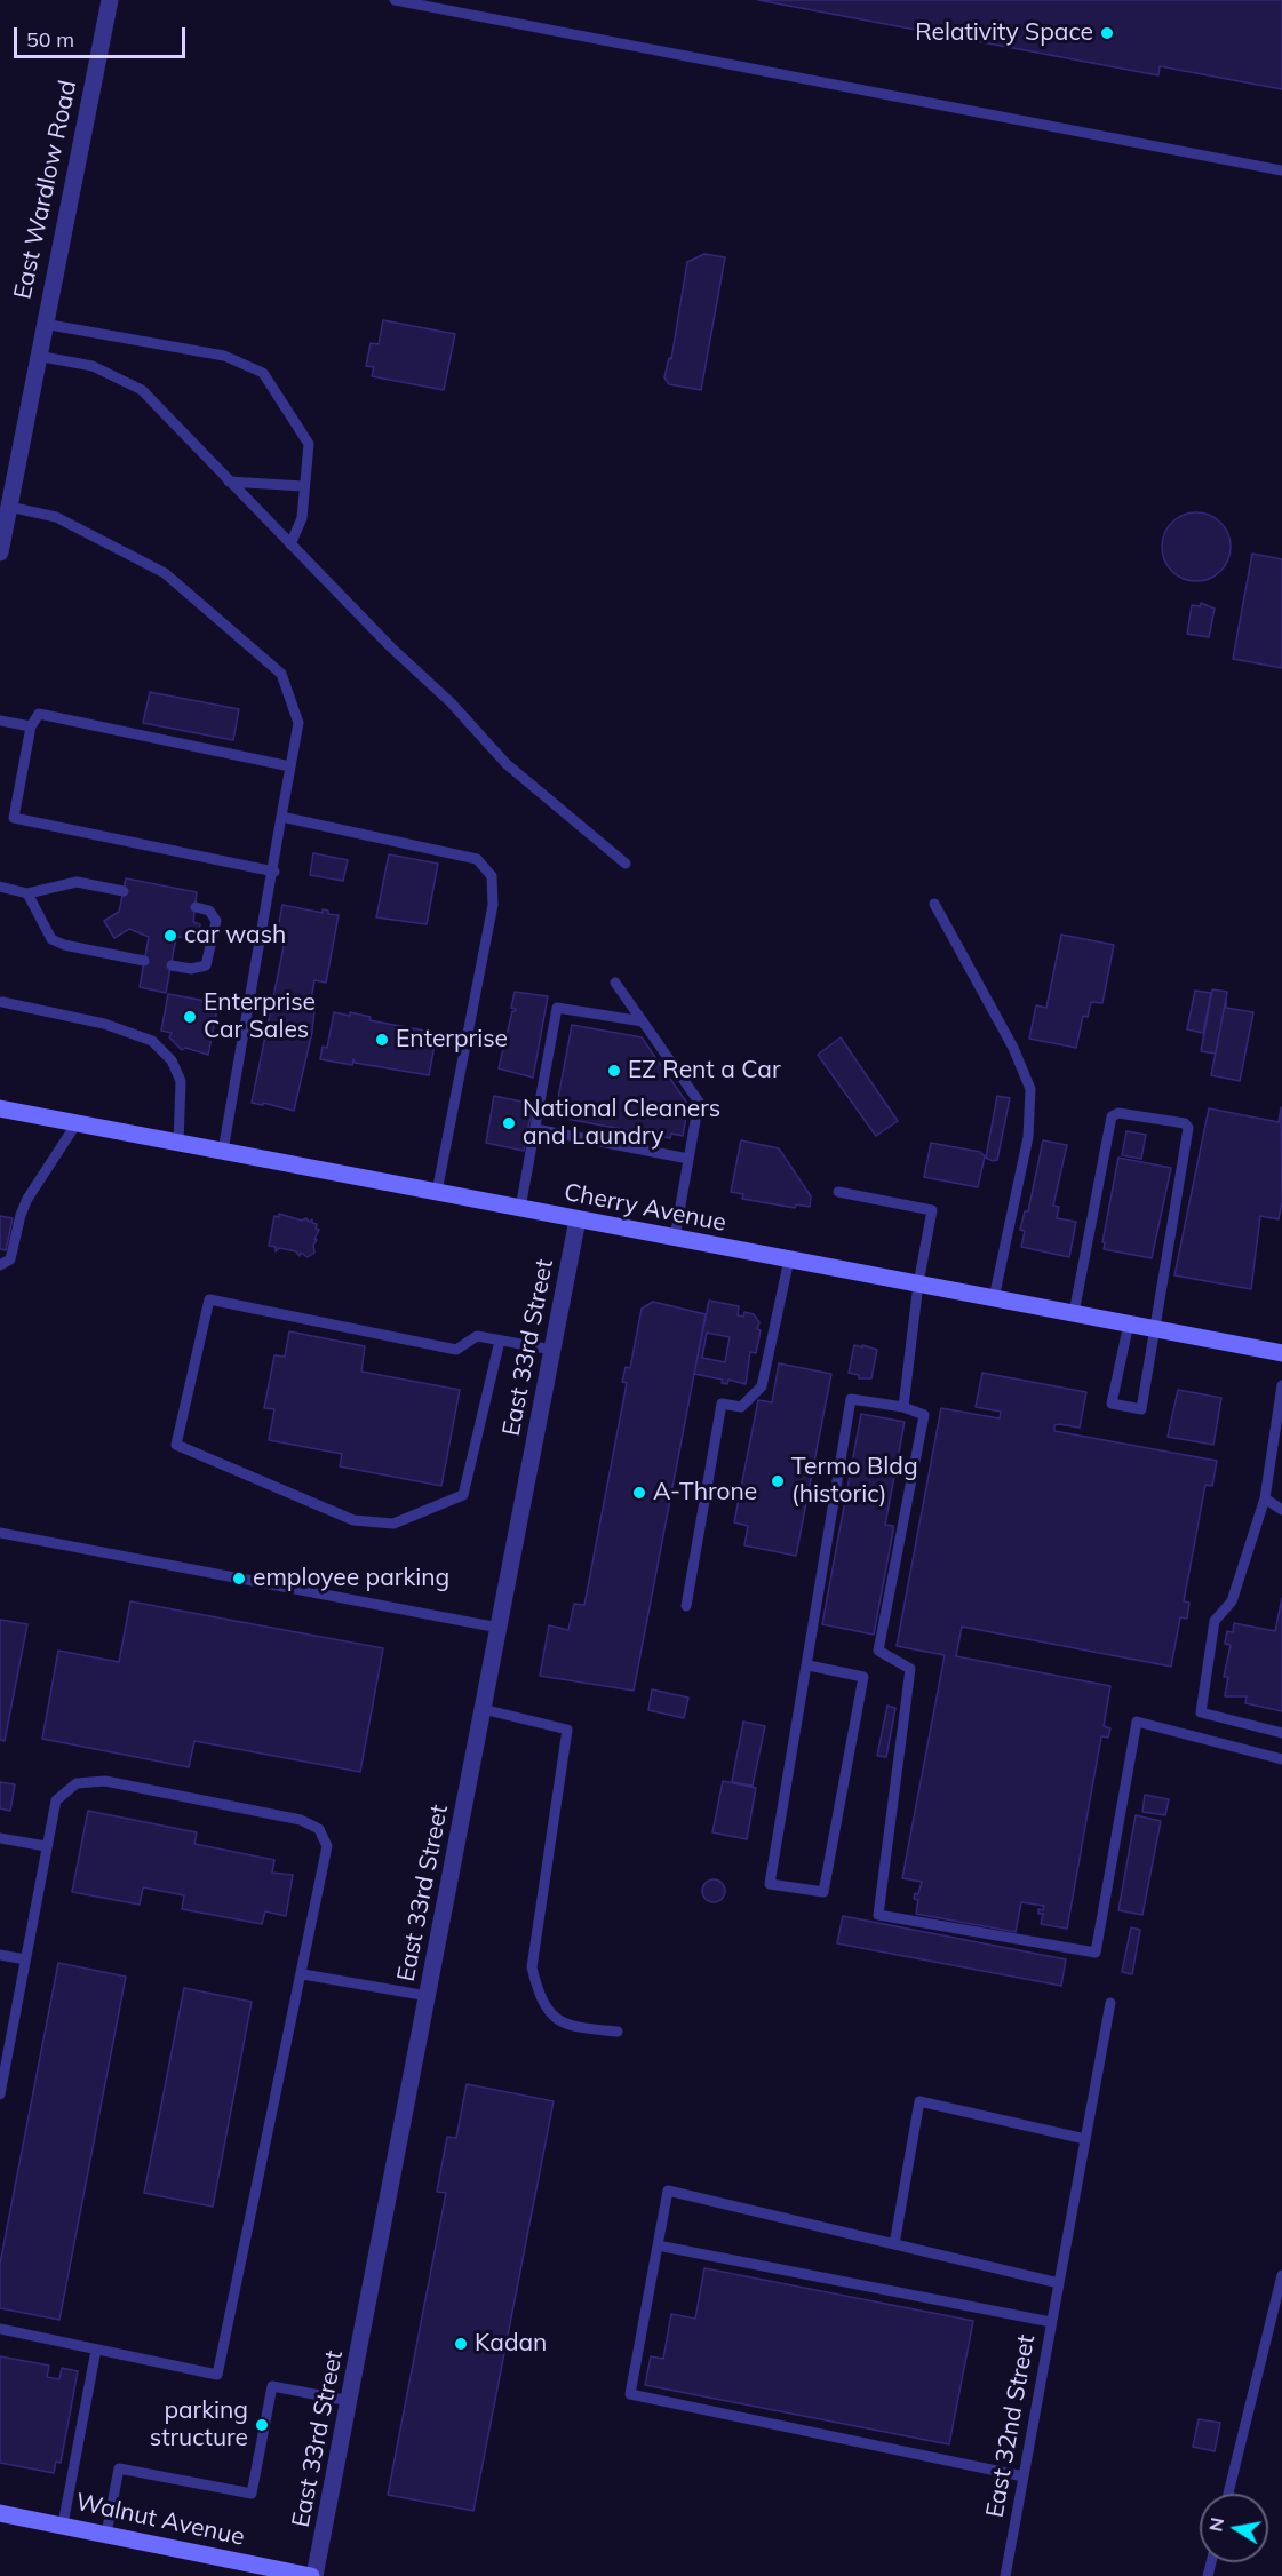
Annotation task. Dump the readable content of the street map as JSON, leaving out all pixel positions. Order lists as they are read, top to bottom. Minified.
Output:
{"streets":{"main road":["Cherry Avenue","Walnut Avenue"],"street":["East Wardlow Road","East 33rd Street"],"lane":["East 32nd Street"]},"crossings":[["Cherry Avenue","East 33rd Street"],["East 33rd Street","Walnut Avenue"]],"places":["Relativity Space","car wash","Enterprise Car Sales","Enterprise","EZ Rent a Car","National Cleaners and Laundry","Termo Bldg (historic)","A-Throne","employee parking","Kadan","parking structure"],"scale_bar":"50 m","north":"left"}
